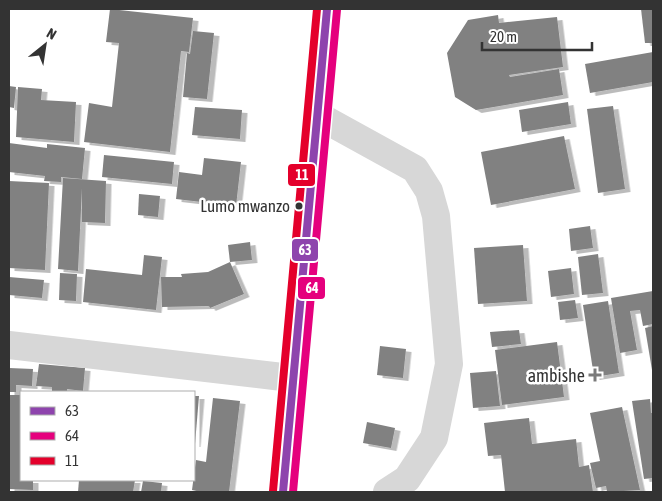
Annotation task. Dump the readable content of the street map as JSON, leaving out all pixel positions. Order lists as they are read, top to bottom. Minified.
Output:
{"places":{"other":["Lumo mwanzo"],"health":["ambishe"]},"lines":["transit line 63","transit line 11","transit line 64"],"legend":["63","64","11"],"scale_bar":"20 m","north":"top right"}
